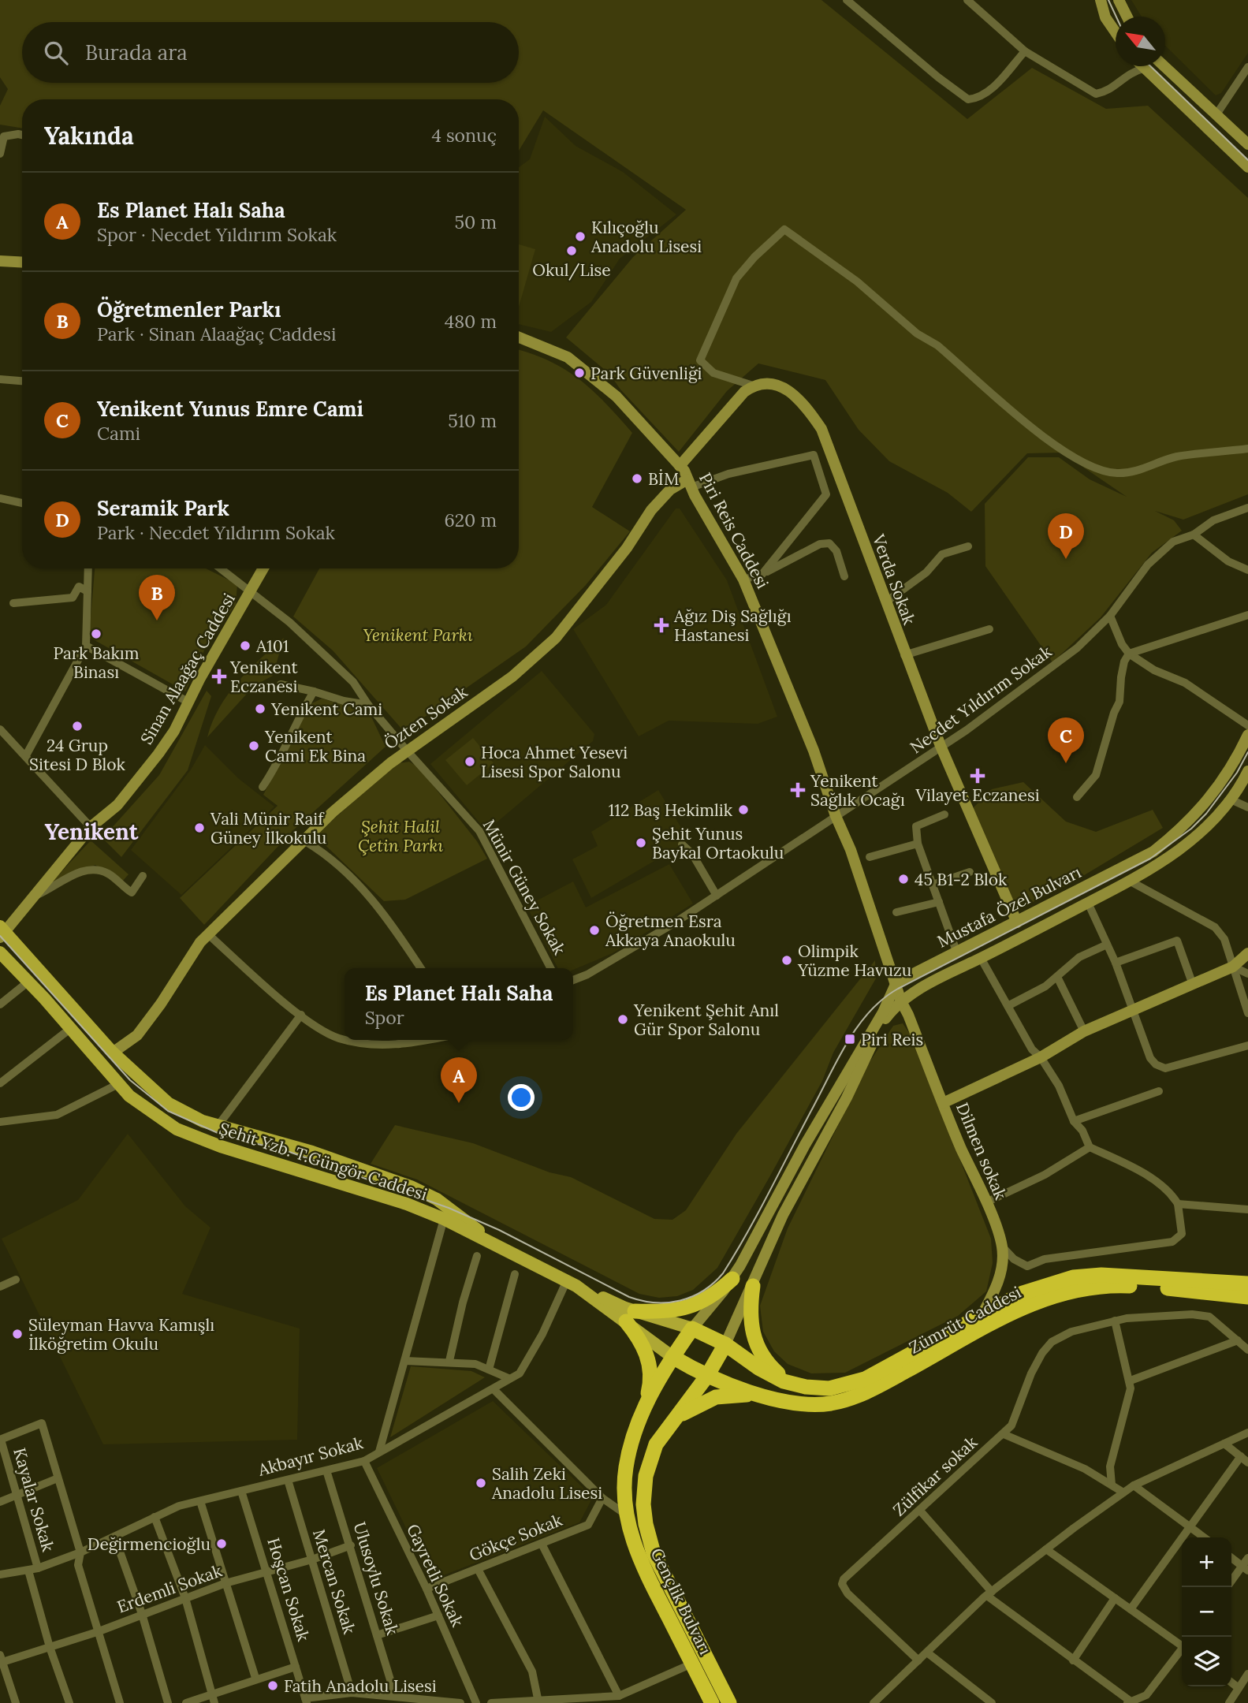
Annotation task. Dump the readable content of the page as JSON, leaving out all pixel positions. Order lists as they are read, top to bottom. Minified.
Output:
{"streets":{"highway":["Zümrüt Caddesi","Gençlik Bulvarı"],"main road":["Piri Reis Caddesi","Verda Sokak","Sinan Alaağaç Caddesi","Özten Sokak","Mustafa Özel Bulvarı","Dilmen sokak","Şehit Yzb. T.Güngör Caddesi"],"street":["Necdet Yıldırım Sokak","Münir Güney Sokak","Akbayır Sokak","Zülfikar sokak","Kayalar Sokak","Gökçe Sokak","Gayretli Sokak","Ulusoylu Sokak","Mercan Sokak","Erdemli Sokak","Hoşcan Sokak"]},"crossings":[["Piri Reis Caddesi","Necdet Yıldırım Sokak"],["Piri Reis Caddesi","Özten Sokak"],["Piri Reis Caddesi","Mustafa Özel Bulvarı"],["Piri Reis Caddesi","Dilmen sokak"],["Verda Sokak","Necdet Yıldırım Sokak"],["Verda Sokak","Mustafa Özel Bulvarı"],["Sinan Alaağaç Caddesi","Münir Güney Sokak"],["Sinan Alaağaç Caddesi","Şehit Yzb. T.Güngör Caddesi"],["Özten Sokak","Münir Güney Sokak"],["Özten Sokak","Şehit Yzb. T.Güngör Caddesi"],["Mustafa Özel Bulvarı","Dilmen sokak"],["Mustafa Özel Bulvarı","Gençlik Bulvarı"],["Şehit Yzb. T.Güngör Caddesi","Zümrüt Caddesi"],["Şehit Yzb. T.Güngör Caddesi","Akbayır Sokak"],["Şehit Yzb. T.Güngör Caddesi","Gençlik Bulvarı"],["Zümrüt Caddesi","Gençlik Bulvarı"],["Akbayır Sokak","Kayalar Sokak"],["Akbayır Sokak","Gayretli Sokak"],["Akbayır Sokak","Ulusoylu Sokak"],["Akbayır Sokak","Mercan Sokak"],["Akbayır Sokak","Hoşcan Sokak"],["Gökçe Sokak","Gayretli Sokak"],["Ulusoylu Sokak","Erdemli Sokak"],["Mercan Sokak","Erdemli Sokak"],["Erdemli Sokak","Hoşcan Sokak"]],"districts":["Yenikent"],"parks":["Yenikent Parkı","Şehit Halil Çetin Parkı"],"places":{"other":["Kılıçoğlu Anadolu Lisesi","Okul/Lise","Park Güvenliği","BİM","Park Bakım Binası","A101","Yenikent Cami","24 Grup Sitesi D Blok","Yenikent Cami Ek Bina","Hoca Ahmet Yesevi Lisesi Spor Salonu","112 Baş Hekimlik","Vali Münir Raif Güney İlkokulu","Şehit Yunus Baykal Ortaokulu","45 B1-2 Blok","Öğretmen Esra Akkaya Anaokulu","Olimpik Yüzme Havuzu","Yenikent Şehit Anıl Gür Spor Salonu","Süleyman Havva Kamışlı İlköğretim Okulu","Salih Zeki Anadolu Lisesi","Değirmencioğlu","Fatih Anadolu Lisesi"],"health":["Ağız Diş Sağlığı Hastanesi","Yenikent Eczanesi","Vilayet Eczanesi","Yenikent Sağlık Ocağı"],"transit":["Piri Reis"]},"north":"top left","page":{"search":"Burada ara","heading":["Yakında","4 sonuç"],"list":[{"mark":"A","name":"Es Planet Halı Saha","note":"Spor · Necdet Yıldırım Sokak","value":"50 m"},{"mark":"B","name":"Öğretmenler Parkı","note":"Park · Sinan Alaağaç Caddesi","value":"480 m"},{"mark":"C","name":"Yenikent Yunus Emre Cami","note":"Cami","value":"510 m"},{"mark":"D","name":"Seramik Park","note":"Park · Necdet Yıldırım Sokak","value":"620 m"}],"pins":["D","B","C","A"],"popup":["Es Planet Halı Saha","Spor"],"map_buttons":["+","−"]}}
